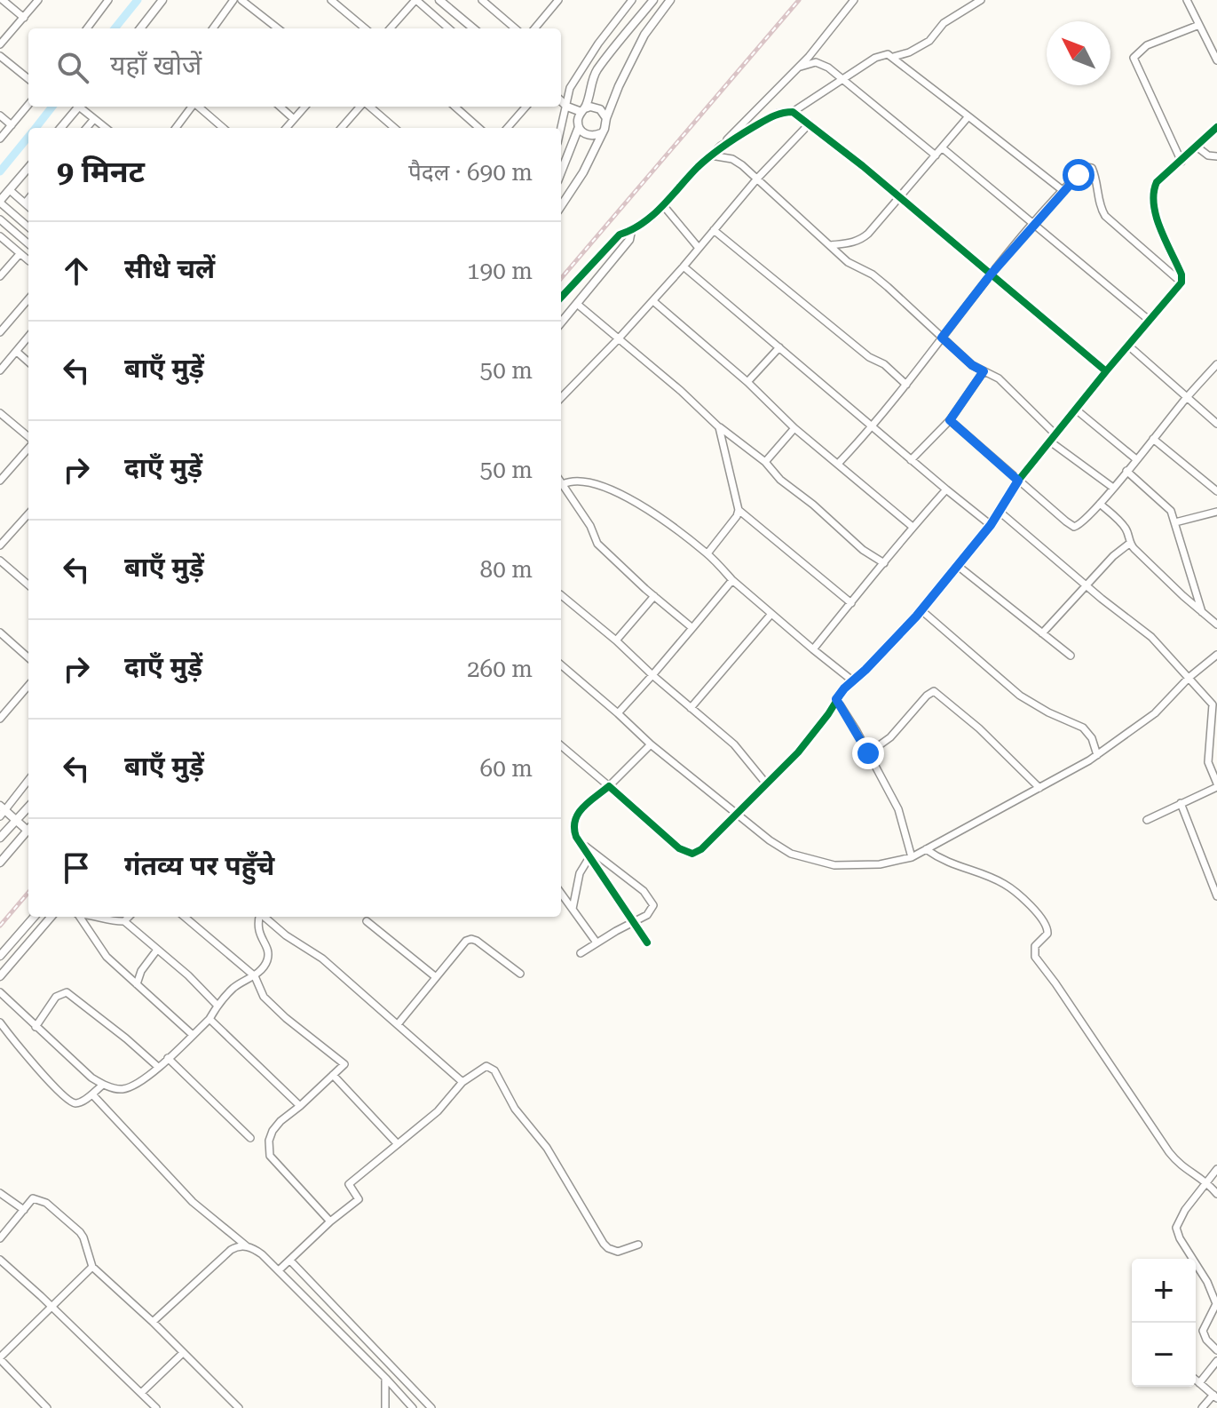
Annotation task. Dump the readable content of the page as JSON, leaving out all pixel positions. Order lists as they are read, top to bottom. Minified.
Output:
{"north":"top left","page":{"search":"यहाँ खोजें","heading":["9 मिनट","पैदल · 690 m"],"list":[["सीधे चलें","190 m"],["बाएँ मुड़ें","50 m"],["दाएँ मुड़ें","50 m"],["बाएँ मुड़ें","80 m"],["दाएँ मुड़ें","260 m"],["बाएँ मुड़ें","60 m"],"गंतव्य पर पहुँचे"],"map_buttons":["+","−"]}}
